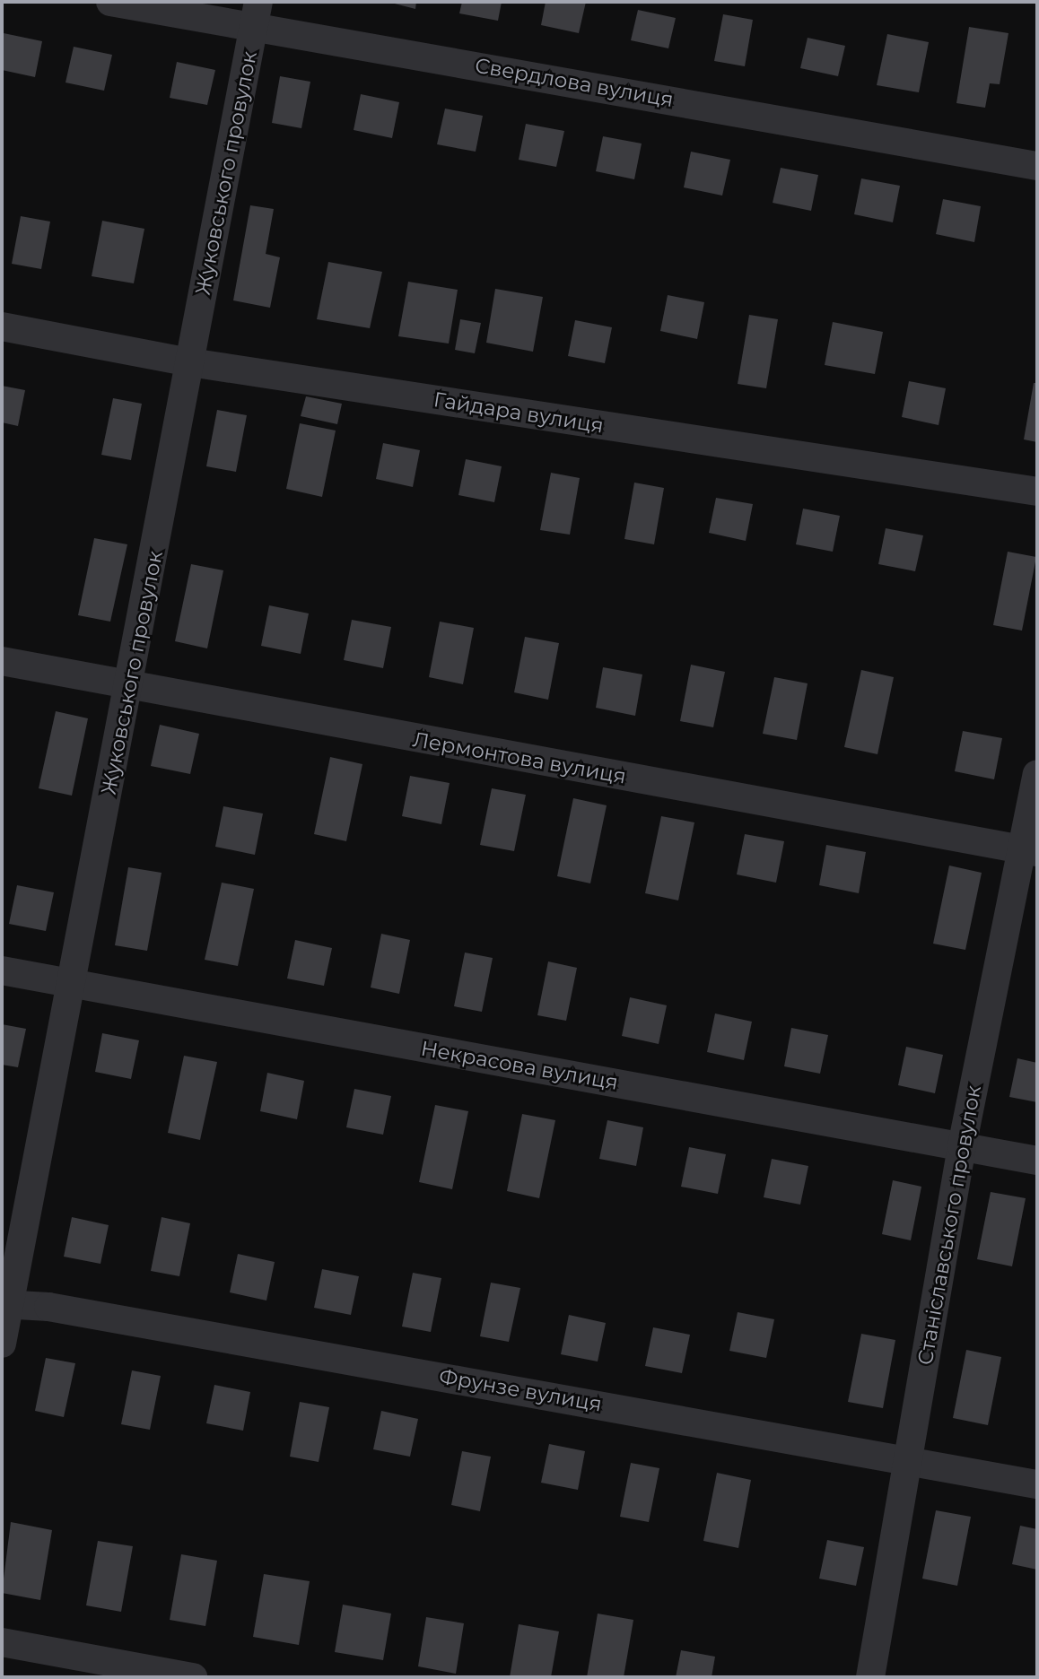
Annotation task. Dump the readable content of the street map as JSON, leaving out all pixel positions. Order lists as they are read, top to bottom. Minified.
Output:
{"streets":{"street":["Свердлова вулиця","Жуковського провулок","Гайдара вулиця","Лермонтова вулиця","Некрасова вулиця","Станіславського провулок","Фрунзе вулиця"]},"crossings":[["Свердлова вулиця","Жуковського провулок"],["Жуковського провулок","Гайдара вулиця"],["Жуковського провулок","Лермонтова вулиця"],["Жуковського провулок","Некрасова вулиця"],["Жуковського провулок","Фрунзе вулиця"],["Лермонтова вулиця","Станіславського провулок"],["Некрасова вулиця","Станіславського провулок"],["Станіславського провулок","Фрунзе вулиця"]]}
